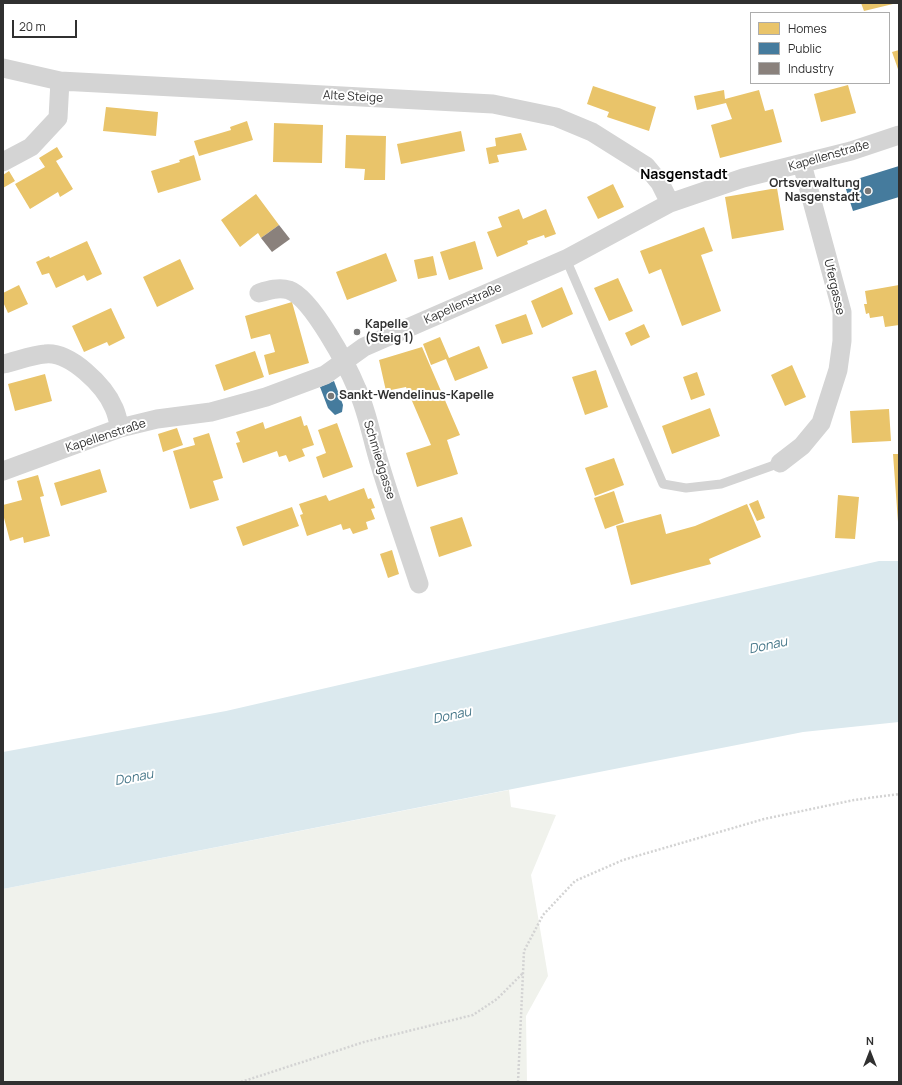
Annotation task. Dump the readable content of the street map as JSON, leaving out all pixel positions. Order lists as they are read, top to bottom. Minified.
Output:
{"streets":{"street":["Alte Steige","Kapellenstraße","Ufergasse","Schmiedgasse"]},"crossings":[["Alte Steige","Kapellenstraße"],["Kapellenstraße","Ufergasse"],["Kapellenstraße","Schmiedgasse"]],"districts":["Nasgenstadt"],"water":["Donau"],"places":["Ortsverwaltung Nasgenstadt","Kapelle (Steig 1)","Sankt-Wendelinus-Kapelle"],"legend":["Homes","Public","Industry"],"scale_bar":"20 m","north":"top"}
